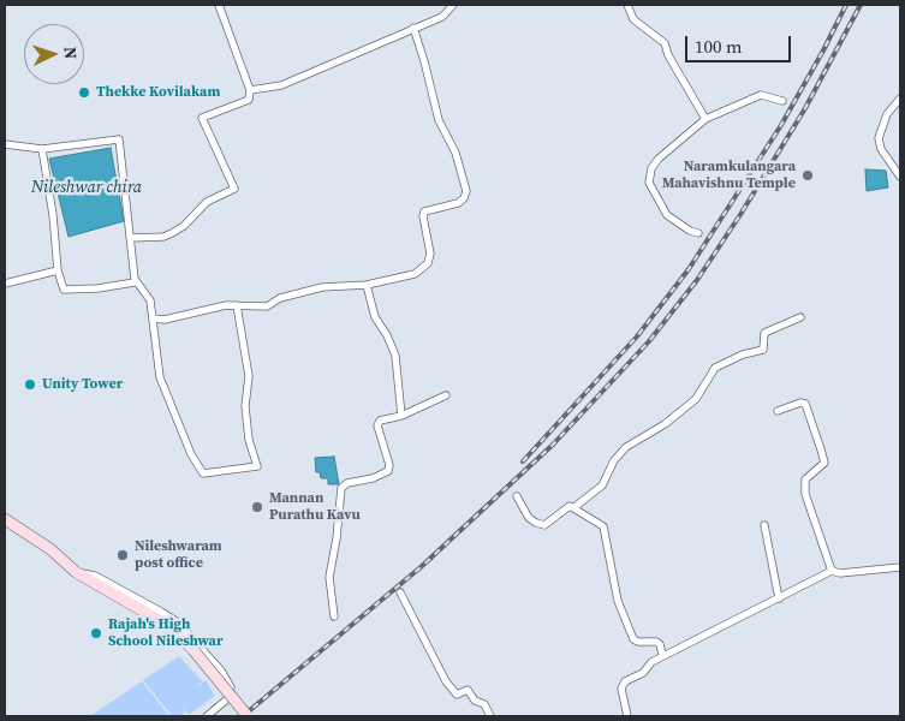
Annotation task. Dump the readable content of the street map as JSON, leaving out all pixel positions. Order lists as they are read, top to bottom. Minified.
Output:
{"water":["Nileshwar chira"],"places":["Thekke Kovilakam","Naramkulangara Mahavishnu Temple","Unity Tower","Mannan Purathu Kavu","Nileshwaram post office","Rajah's High School Nileshwar"],"scale_bar":"100 m","north":"right"}
